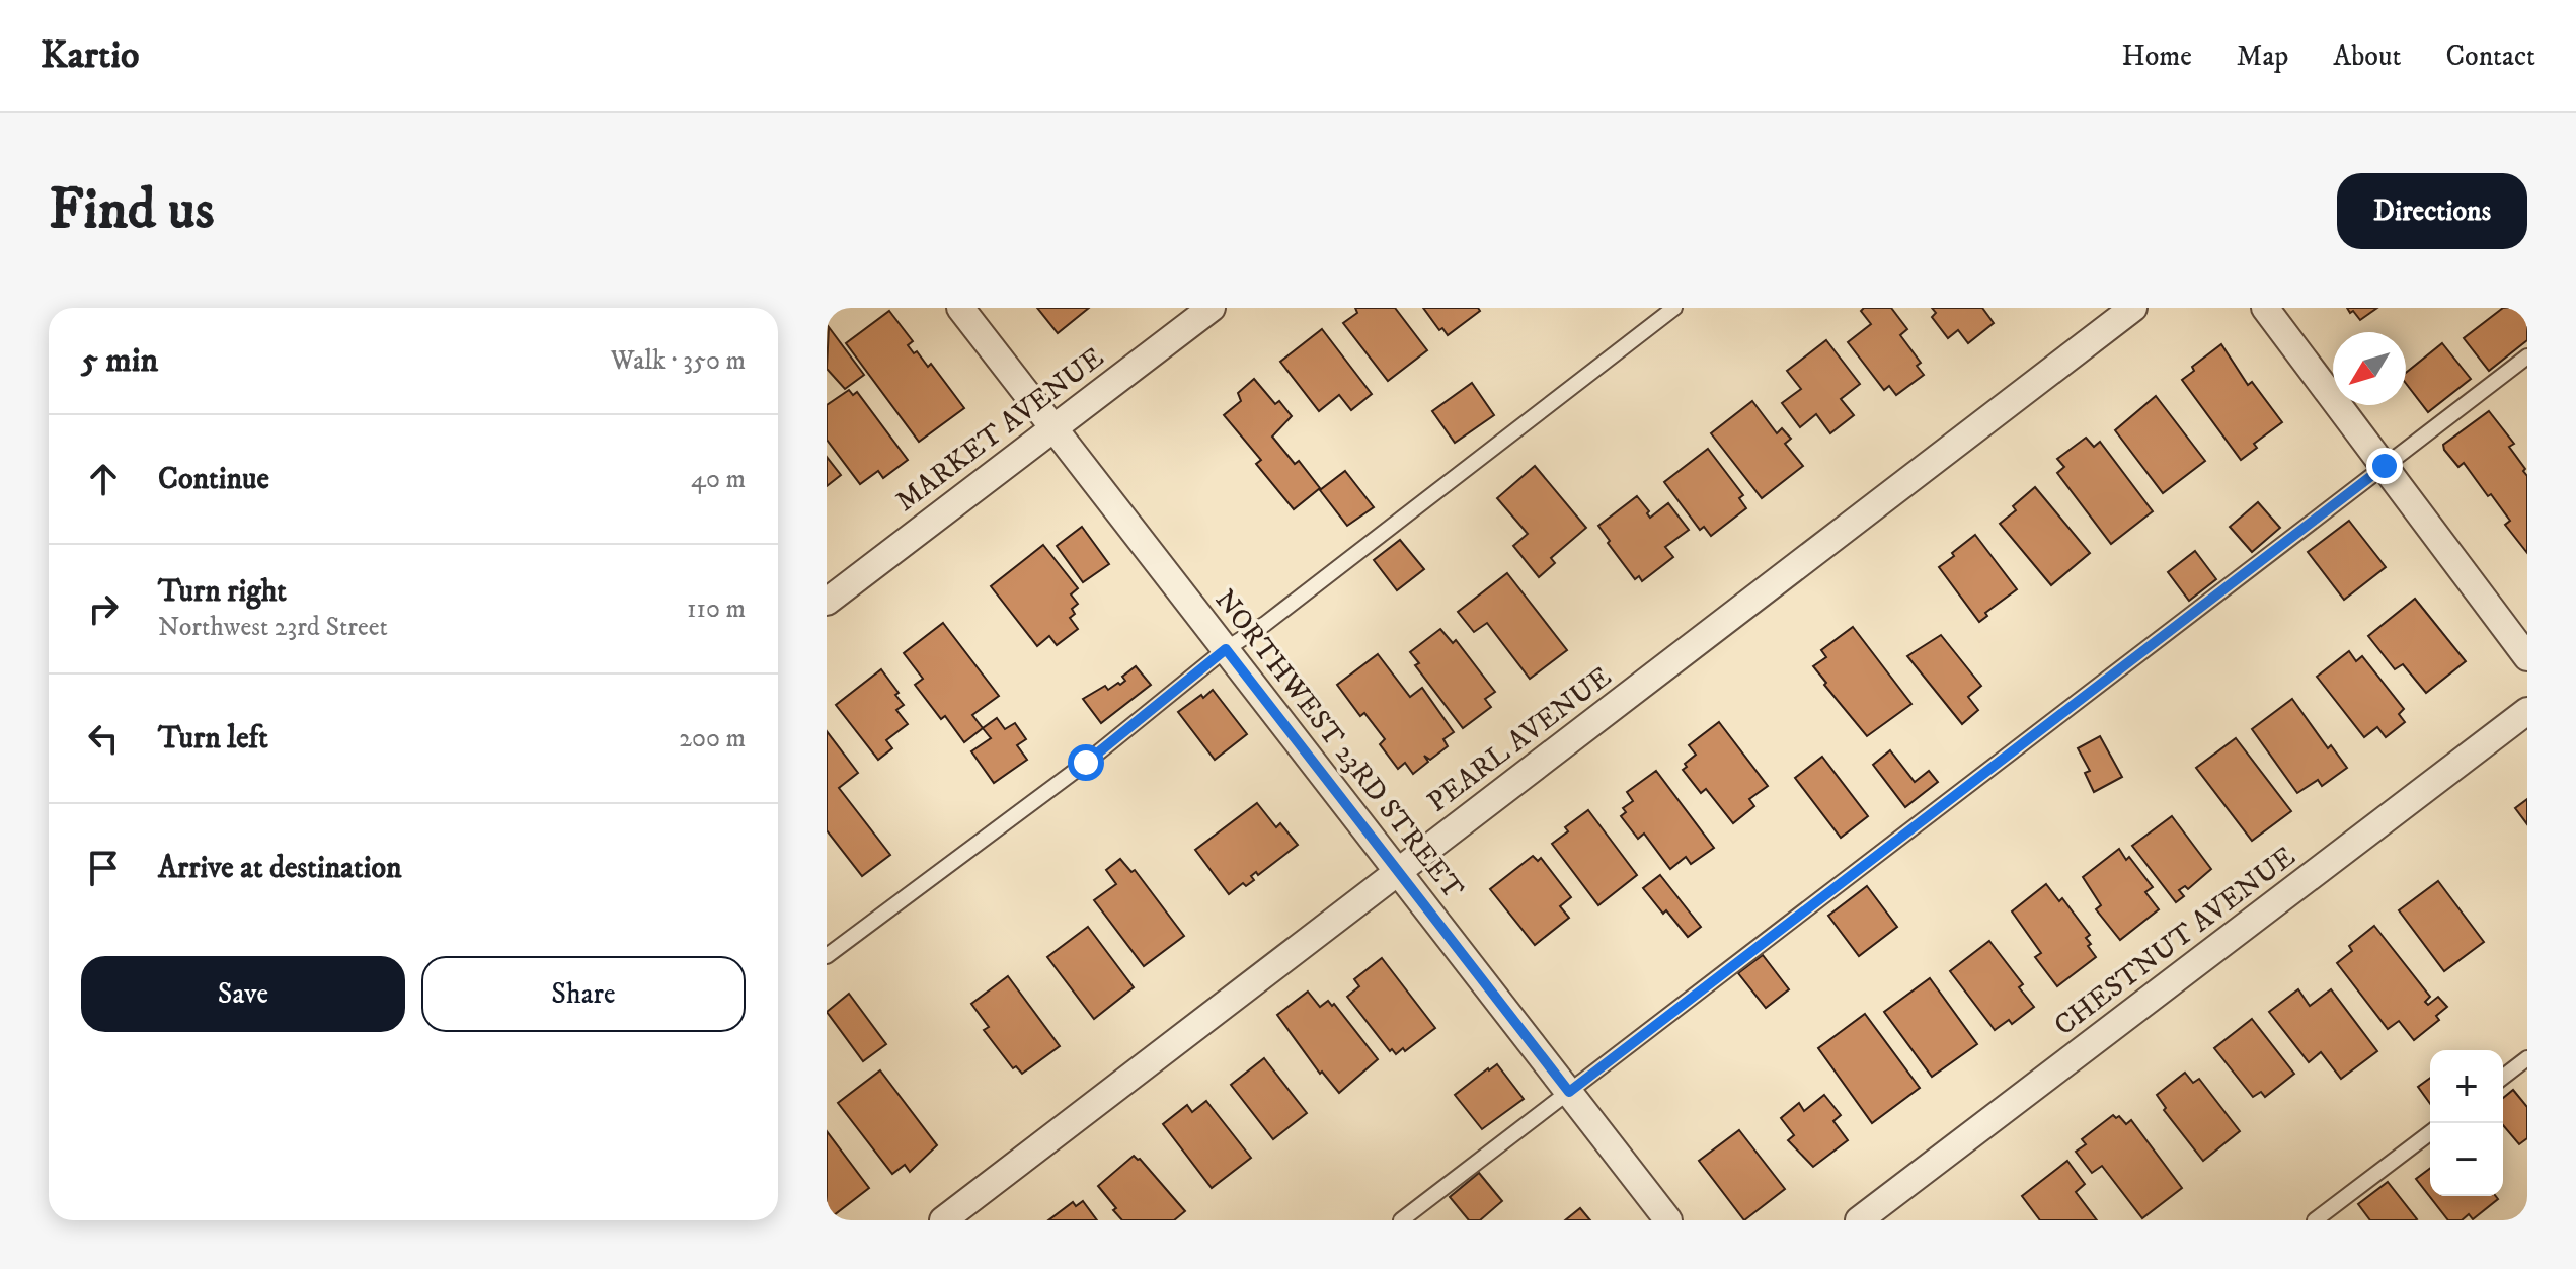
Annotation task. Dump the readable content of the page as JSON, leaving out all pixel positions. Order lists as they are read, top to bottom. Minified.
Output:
{"streets":{"street":["MARKET AVENUE","PEARL AVENUE","NORTHWEST 23RD STREET","CHESTNUT AVENUE"]},"crossings":[["MARKET AVENUE","NORTHWEST 23RD STREET"],["PEARL AVENUE","NORTHWEST 23RD STREET"]],"north":"bottom left","page":{"header":"Kartio","nav":["Home","Map","About","Contact"],"buttons":["Directions",["Save","Share"]],"title":"Find us","heading":["5 min","Walk · 350 m"],"list":[["Continue","40 m"],["Turn right","Northwest 23rd Street","110 m"],["Turn left","200 m"],"Arrive at destination"],"map_buttons":["+","−"]}}
